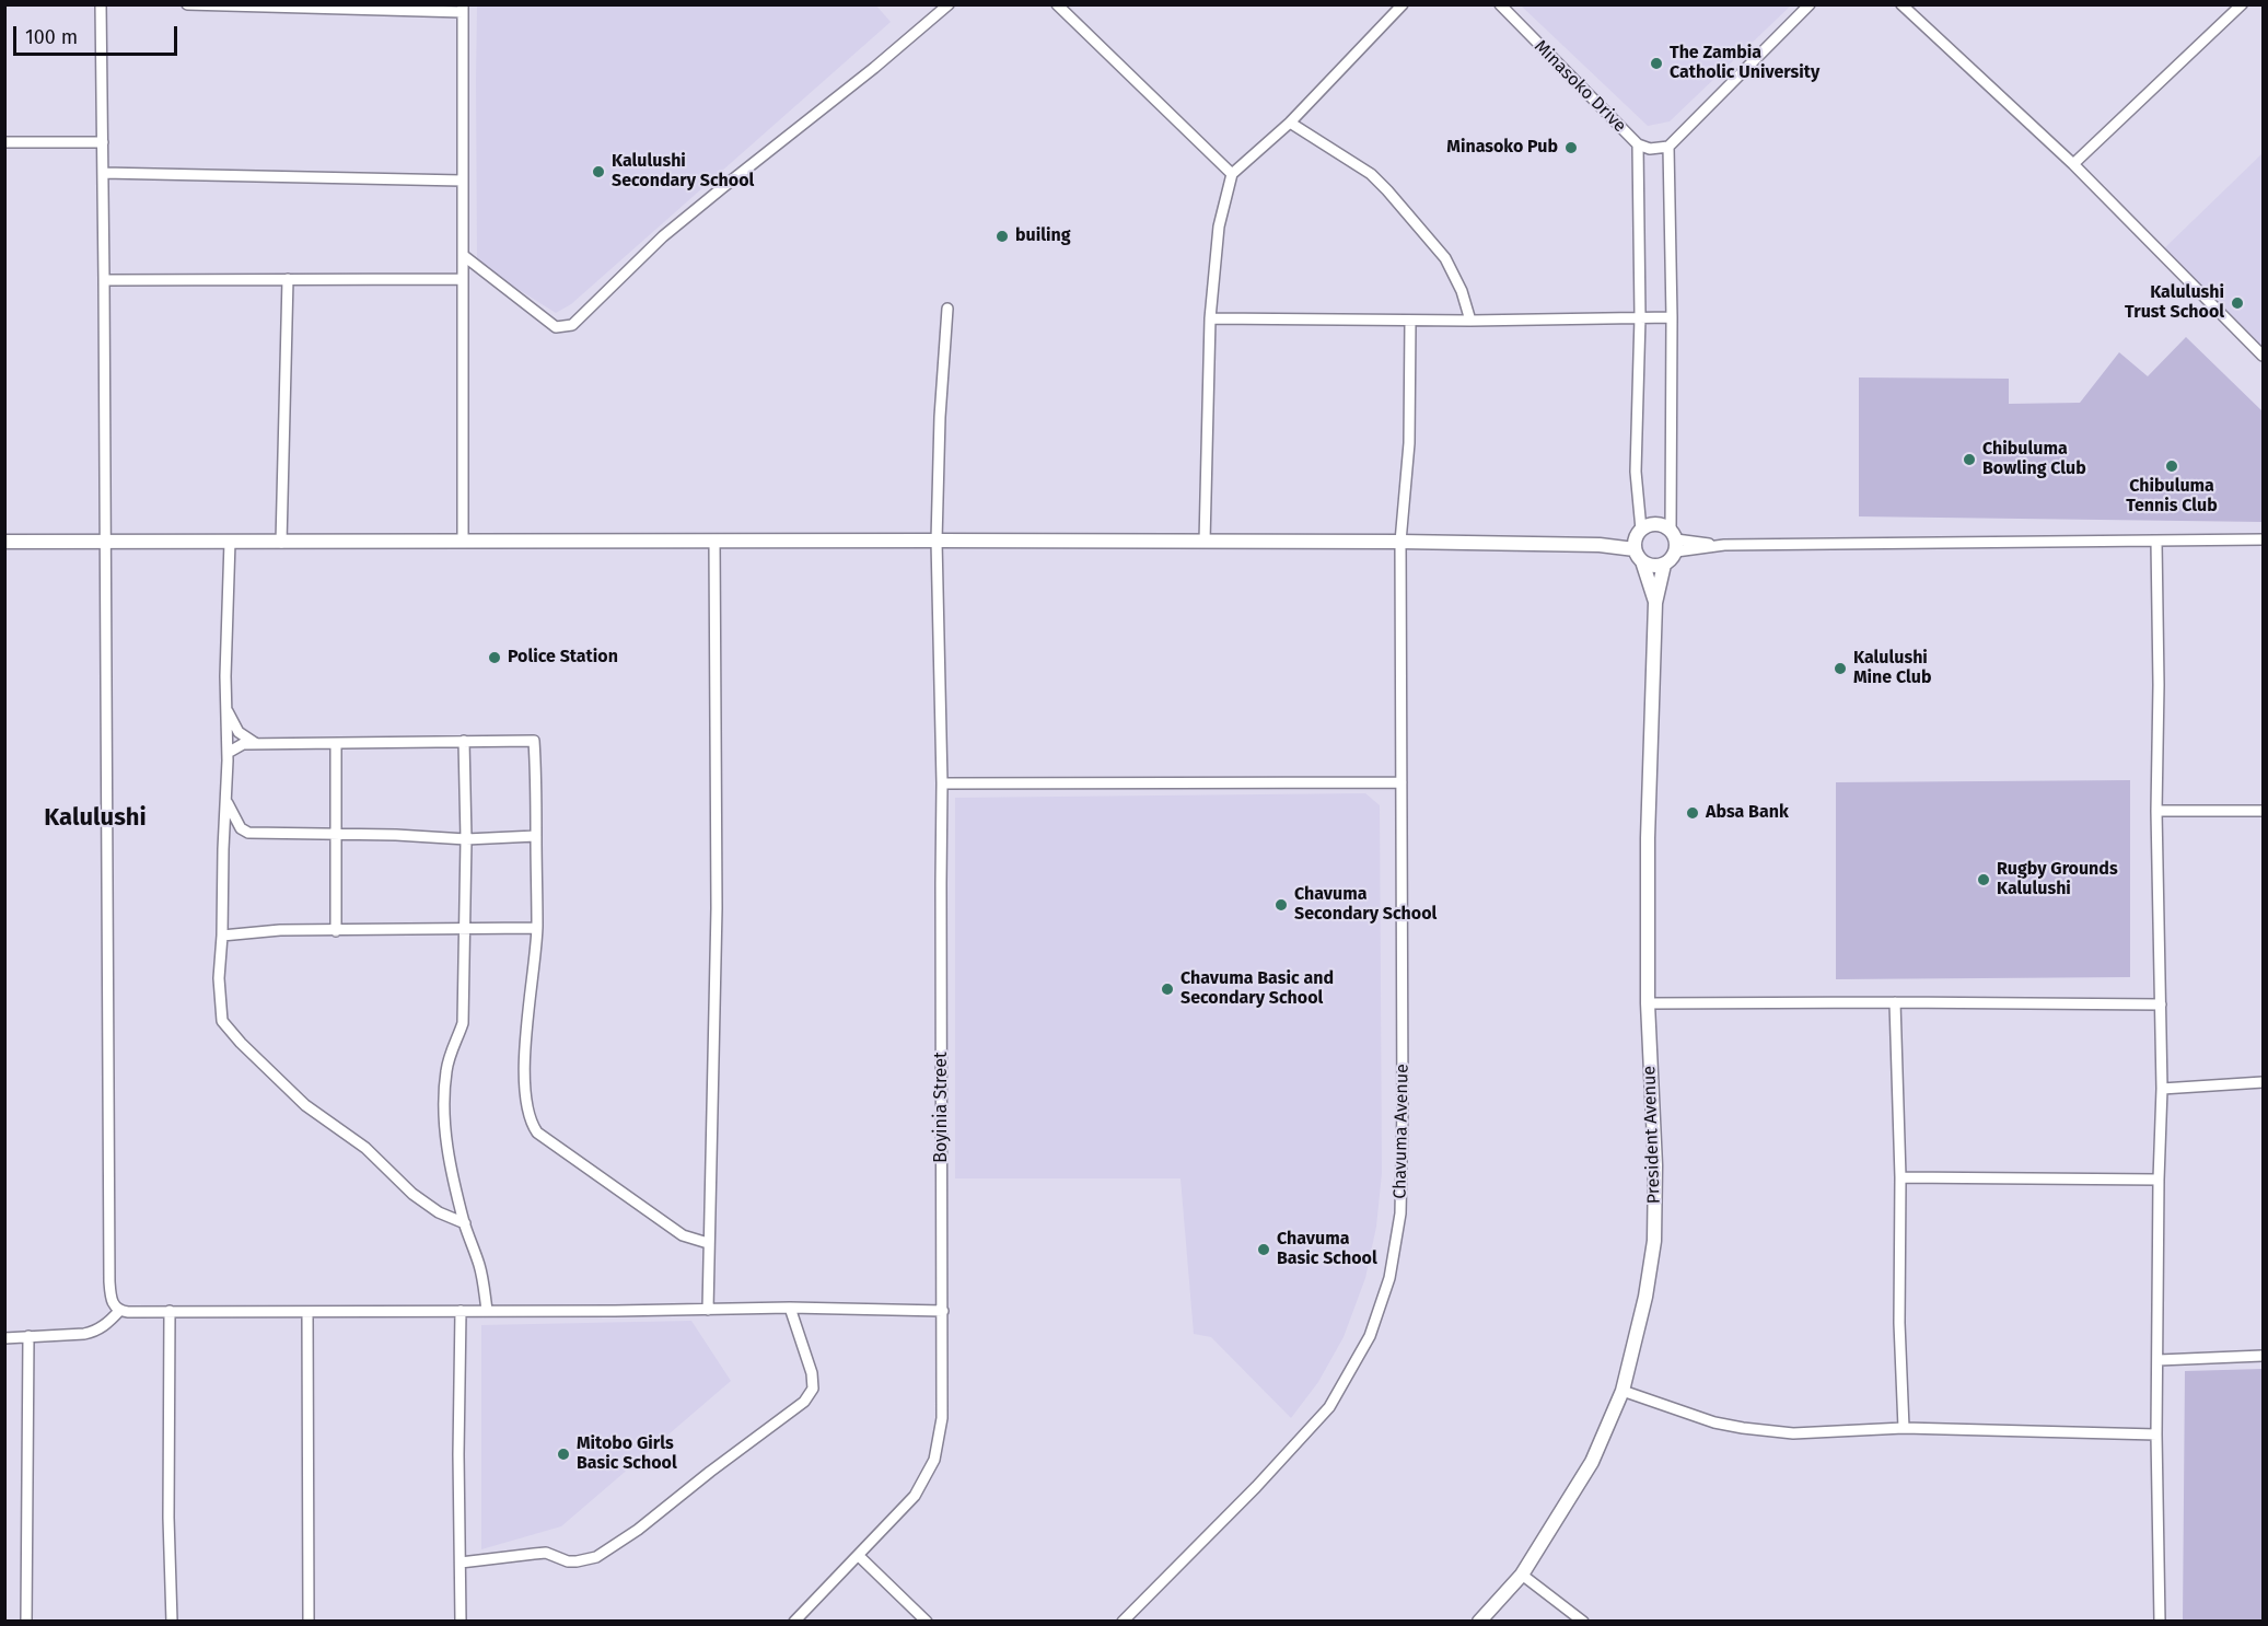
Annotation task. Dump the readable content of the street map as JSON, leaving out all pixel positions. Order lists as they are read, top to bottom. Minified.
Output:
{"streets":{"street":["Minasoko Drive","Boyinia Street","Chavuma Avenue","President Avenue"]},"districts":["Kalulushi"],"places":["The Zambia Catholic University","Minasoko Pub","Kalulushi Secondary School","builing","Kalulushi Trust School","Chibuluma Bowling Club","Chibuluma Tennis Club","Police Station","Kalulushi Mine Club","Absa Bank","Rugby Grounds Kalulushi","Chavuma Secondary School","Chavuma Basic and Secondary School","Chavuma Basic School","Mitobo Girls Basic School"],"scale_bar":"100 m"}
